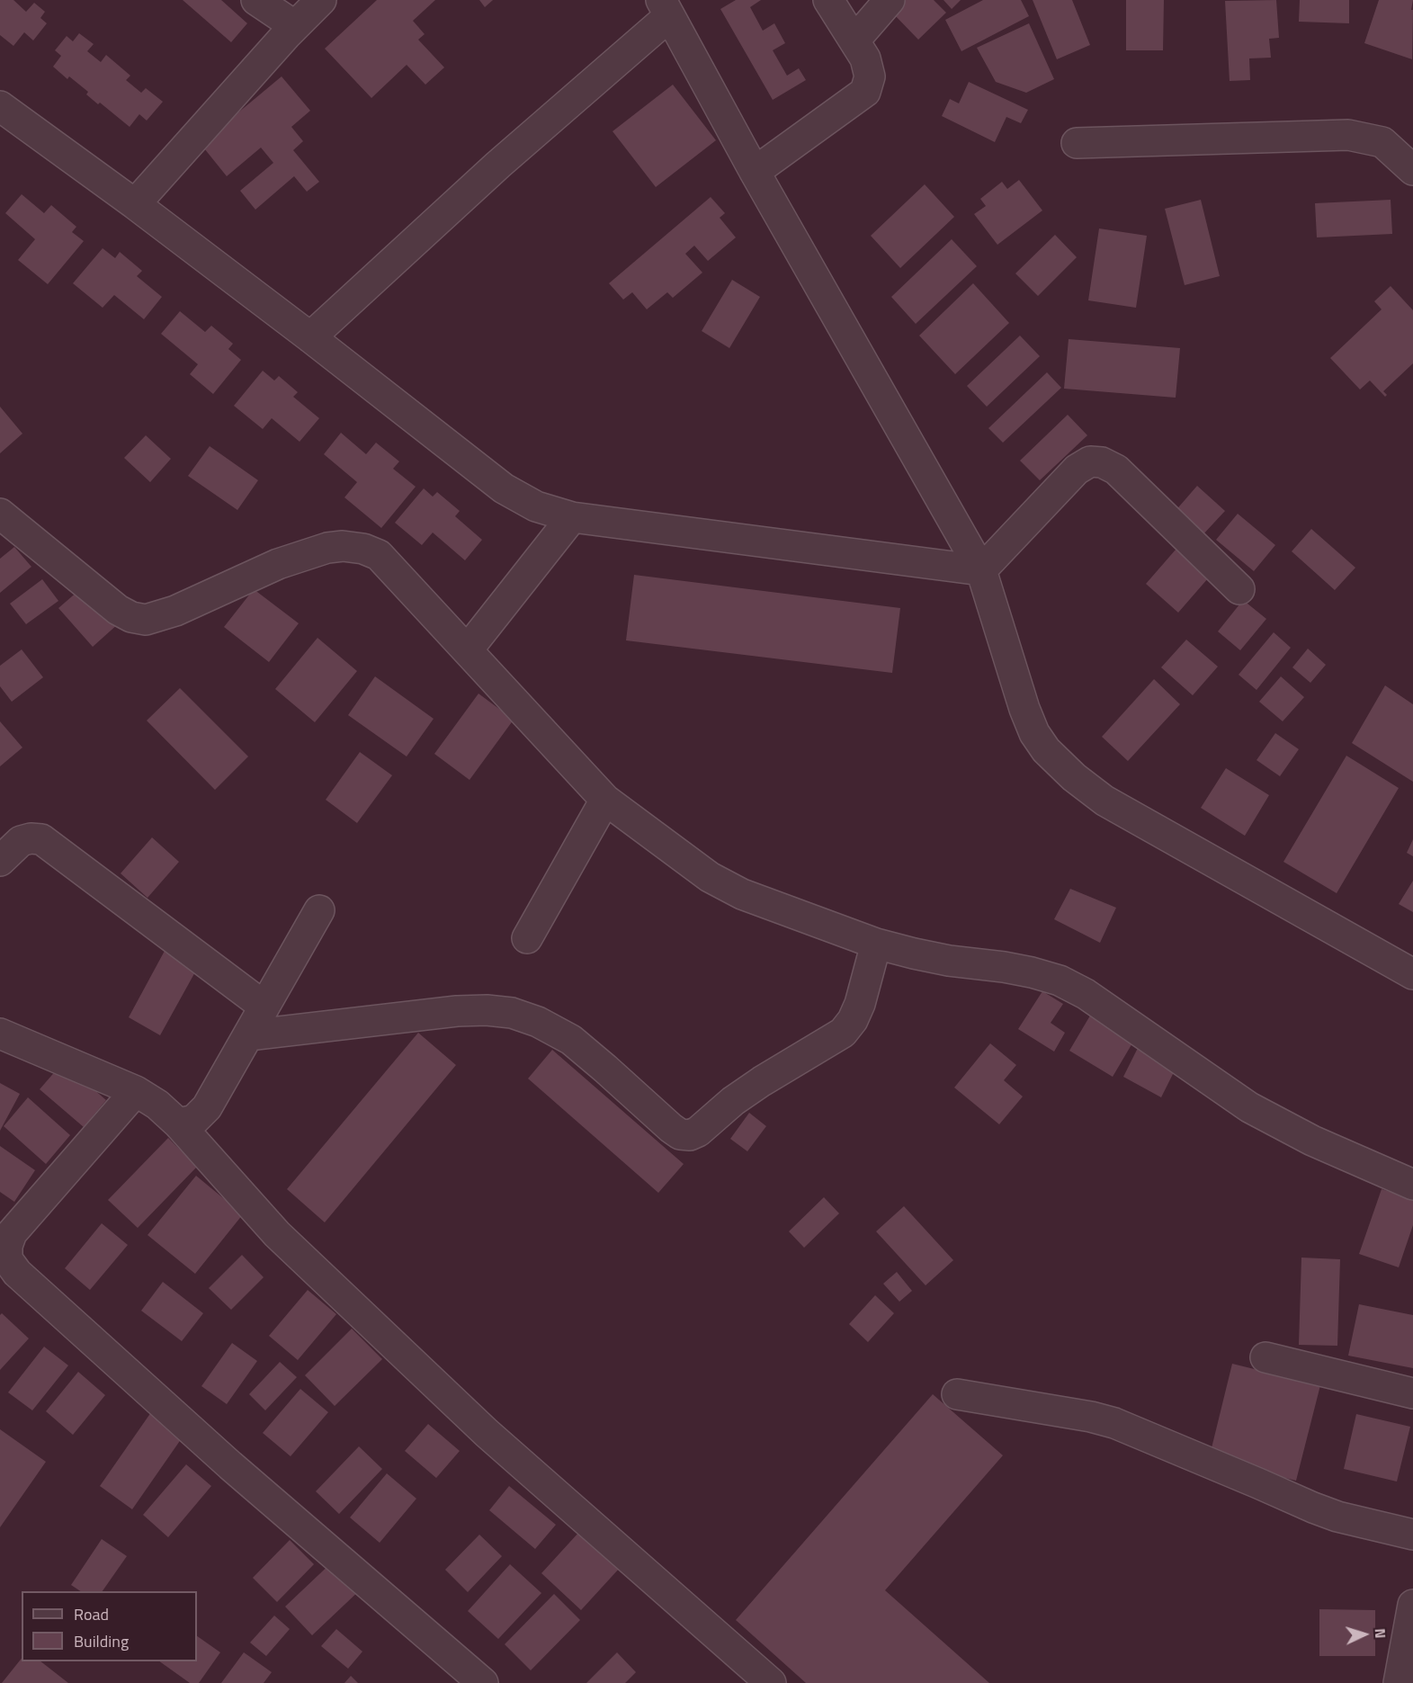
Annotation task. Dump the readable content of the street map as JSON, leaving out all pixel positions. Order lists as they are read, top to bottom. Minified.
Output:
{"legend":["Road","Building"],"north":"right"}
